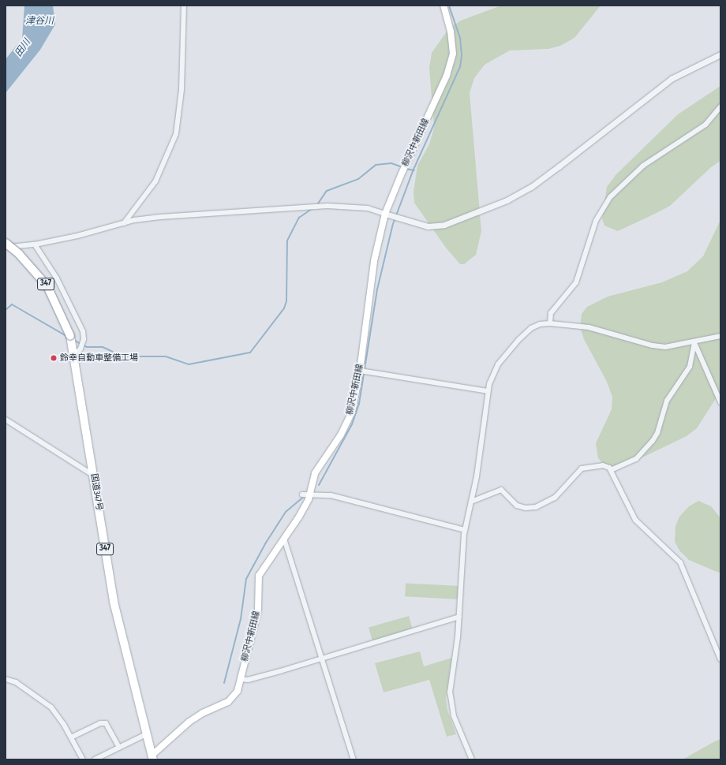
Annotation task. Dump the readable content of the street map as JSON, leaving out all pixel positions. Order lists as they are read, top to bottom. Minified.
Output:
{"streets":{"highway":["347","国道347号"],"main road":["柳沢中新田線"]},"crossings":[["柳沢中新田線","国道347号"]],"water":["津谷川","田川"],"places":["鈴幸自動車整備工場"]}
